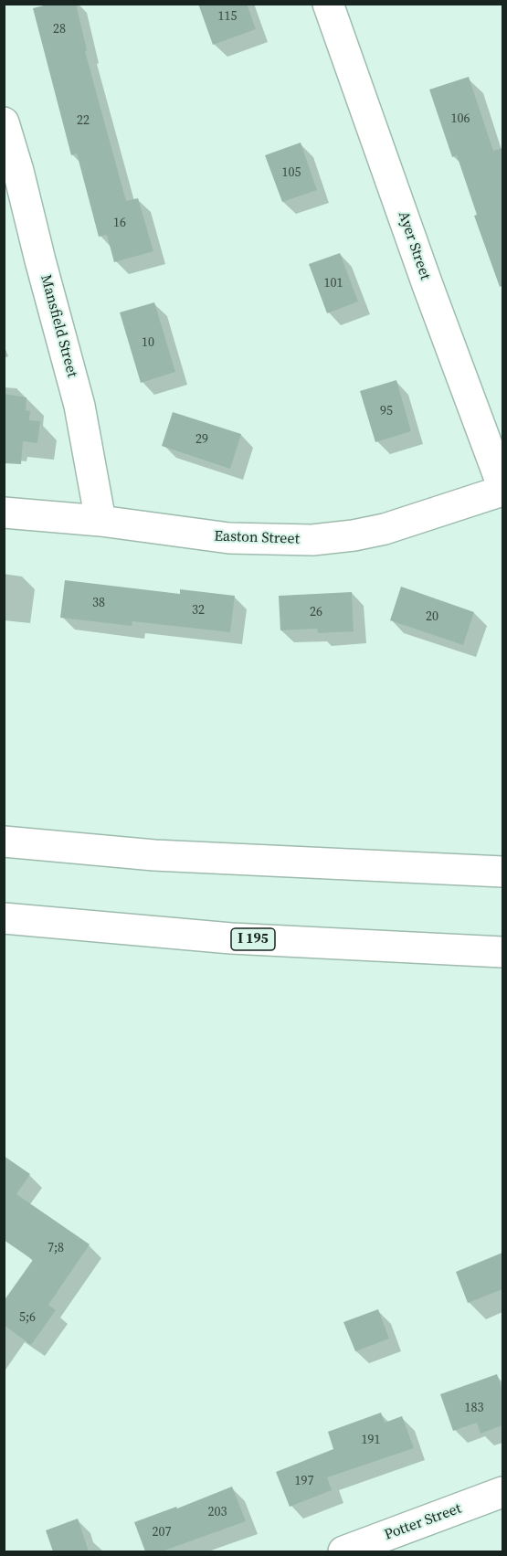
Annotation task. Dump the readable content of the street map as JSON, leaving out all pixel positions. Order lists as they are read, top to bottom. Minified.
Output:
{"streets":{"main road":["Ayer Street","Mansfield Street","Easton Street","I 195","Potter Street"]},"crossings":[["Mansfield Street","Easton Street"]],"house_numbers":["115","28","106","22","105","16","101","10","95","29","38","32","26","20","7;8","5;6","183","191","197","203","207"]}
